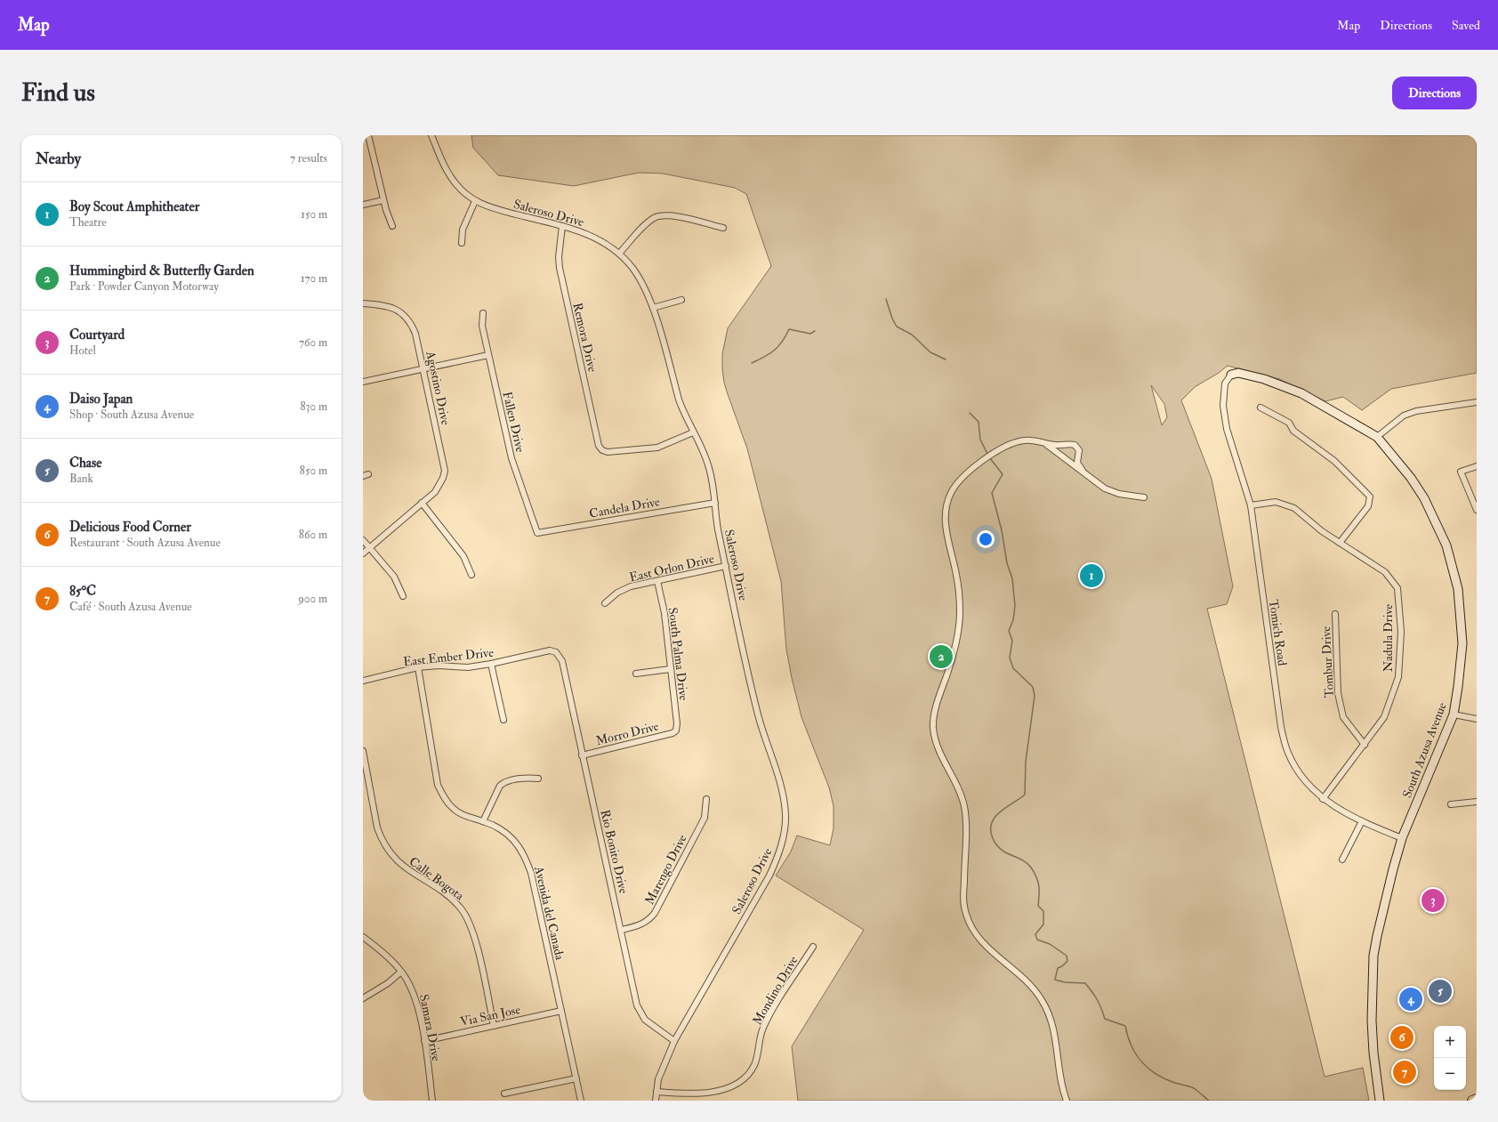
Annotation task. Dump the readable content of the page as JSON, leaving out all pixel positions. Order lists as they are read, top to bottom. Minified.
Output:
{"streets":{"street":["Saleroso Drive","Remora Drive","Agostino Drive","Fallen Drive","Candela Drive","East Orlon Drive","Tomich Road","Nadula Drive","South Palma Drive","East Ember Drive","Tombur Drive","Morro Drive","South Azusa Avenue","Rio Bonito Drive","Marengo Drive","Calle Bogota","Avenida del Canada","Mondino Drive","Via San Jose","Samara Drive"]},"crossings":[["Saleroso Drive","Remora Drive"],["Saleroso Drive","Candela Drive"],["Saleroso Drive","East Orlon Drive"],["Saleroso Drive","Rio Bonito Drive"],["Saleroso Drive","Mondino Drive"],["Fallen Drive","Candela Drive"],["East Orlon Drive","South Palma Drive"],["Tomich Road","Nadula Drive"],["Tomich Road","South Azusa Avenue"],["Nadula Drive","Tombur Drive"],["South Palma Drive","Morro Drive"],["East Ember Drive","Rio Bonito Drive"],["East Ember Drive","Avenida del Canada"],["Morro Drive","Rio Bonito Drive"],["Rio Bonito Drive","Marengo Drive"],["Calle Bogota","Via San Jose"],["Avenida del Canada","Via San Jose"],["Via San Jose","Samara Drive"]],"page":{"header":"Map","nav":["Map","Directions","Saved"],"buttons":"Directions","title":"Find us","heading":["Nearby","7 results"],"list":[{"mark":"1","name":"Boy Scout Amphitheater","note":"Theatre","value":"150 m"},{"mark":"2","name":"Hummingbird & Butterfly Garden","note":"Park · Powder Canyon Motorway","value":"170 m"},{"mark":"3","name":"Courtyard","note":"Hotel","value":"760 m"},{"mark":"4","name":"Daiso Japan","note":"Shop · South Azusa Avenue","value":"830 m"},{"mark":"5","name":"Chase","note":"Bank","value":"850 m"},{"mark":"6","name":"Delicious Food Corner","note":"Restaurant · South Azusa Avenue","value":"860 m"},{"mark":"7","name":"85°C","note":"Café · South Azusa Avenue","value":"900 m"}],"pins":["1","2","3","5","4","6","7"],"map_buttons":["+","−"]}}
